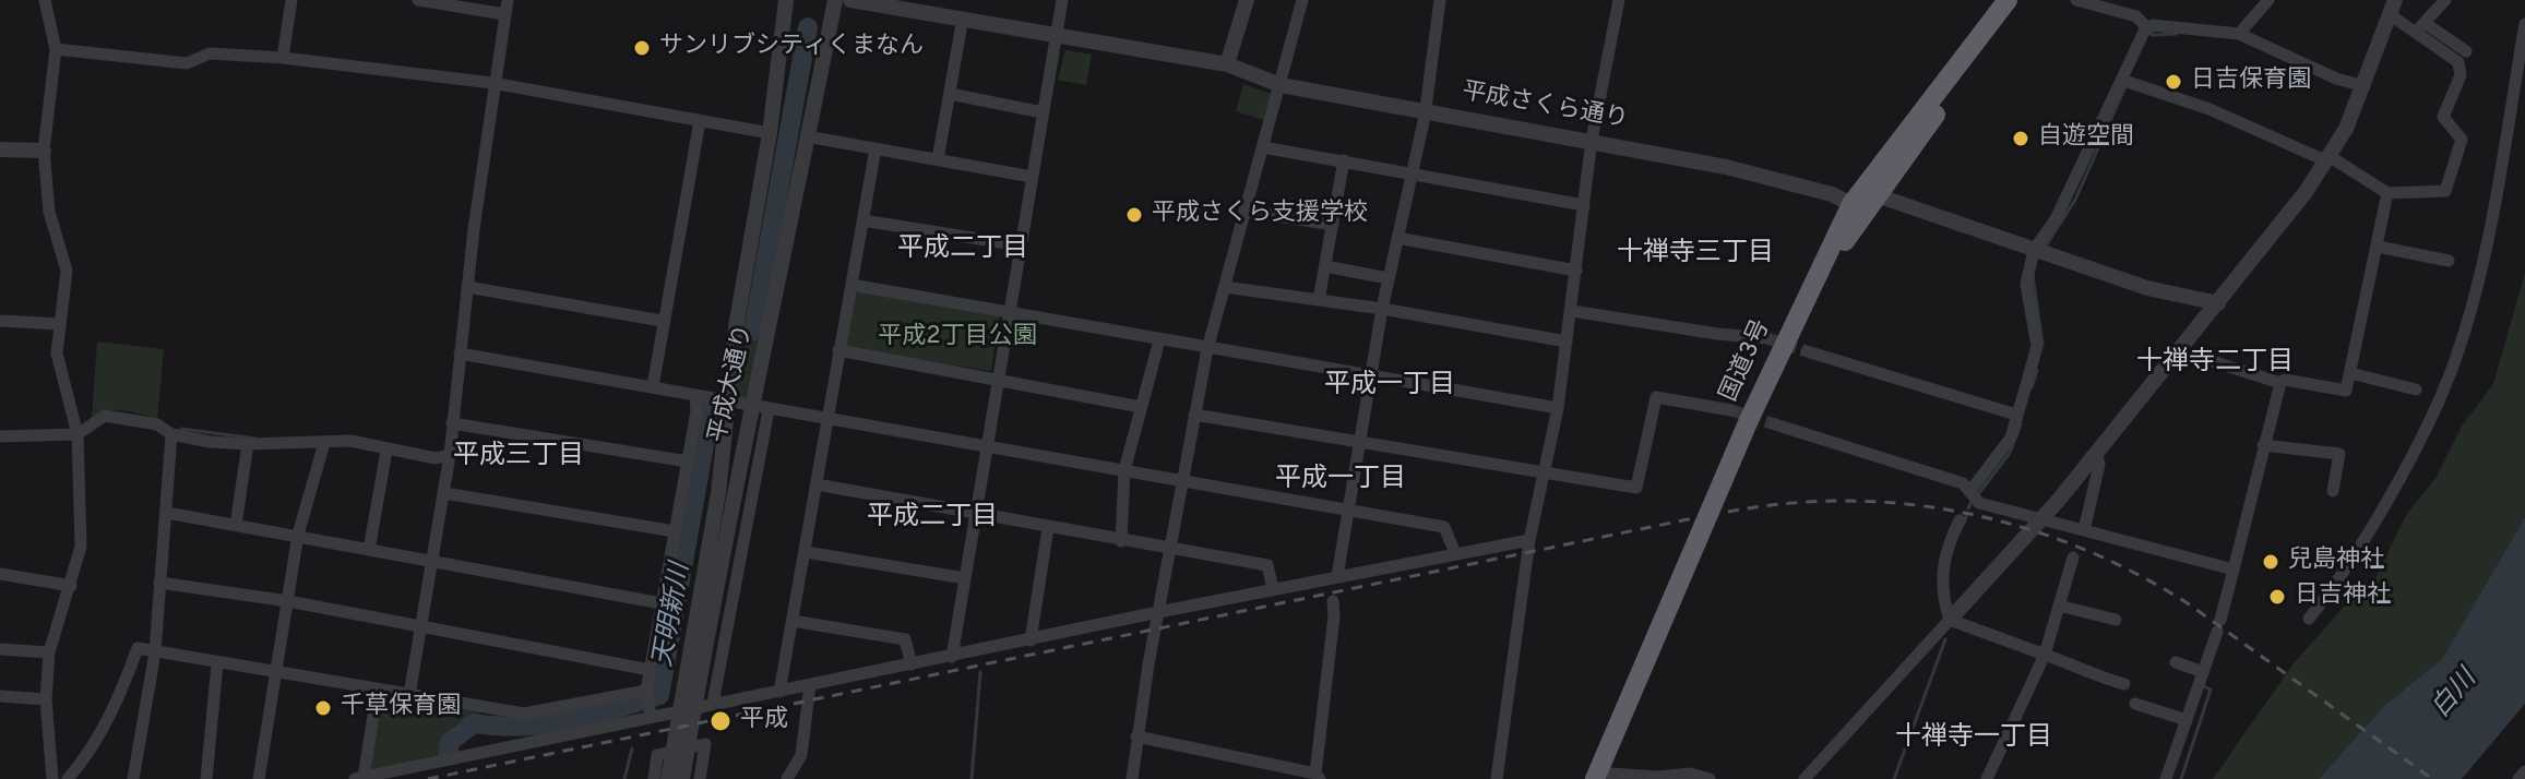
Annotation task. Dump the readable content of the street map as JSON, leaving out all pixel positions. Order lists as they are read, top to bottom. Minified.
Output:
{"streets":{"highway":["国道3号"],"street":["平成さくら通り","平成大通り"]},"crossings":[["平成さくら通り","国道3号"]],"districts":["平成二丁目","十禅寺三丁目","十禅寺二丁目","平成一丁目","平成三丁目","平成一丁目","平成二丁目","十禅寺一丁目"],"water":["天明新川","白川"],"parks":["平成2丁目公園"],"places":["サンリブシティくまなん","日吉保育園","自遊空間","平成さくら支援学校","兒島神社","日吉神社","千草保育園","平成"]}
